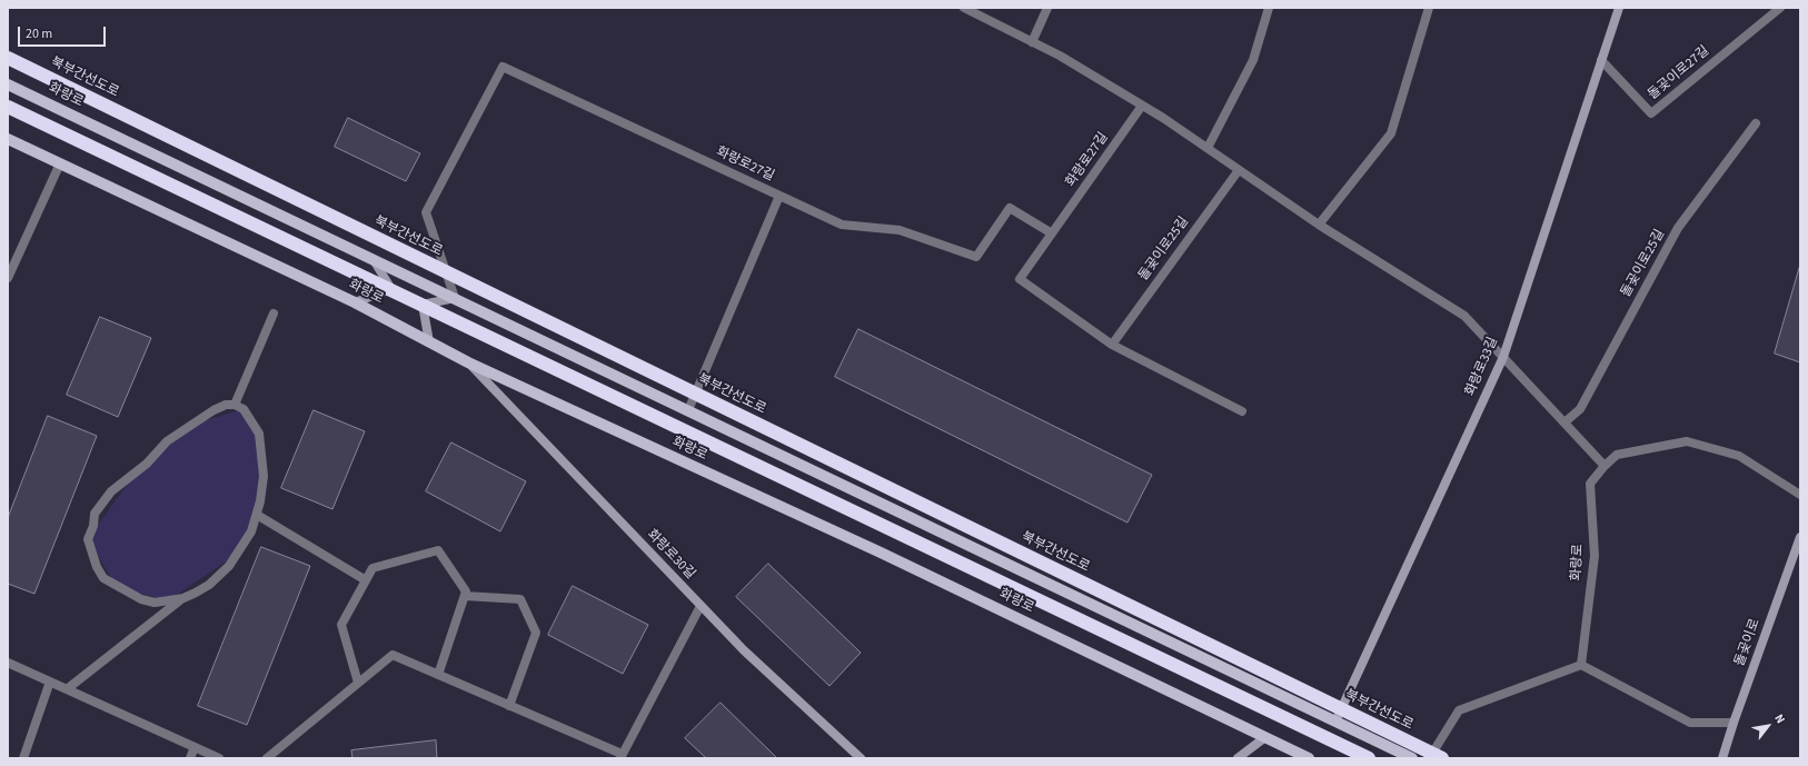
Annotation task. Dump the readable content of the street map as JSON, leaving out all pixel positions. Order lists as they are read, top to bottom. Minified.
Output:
{"streets":{"highway":["북부간선도로"],"main road":["화랑로"],"street":["돌곶이로27길","화랑로27길","돌곶이로25길","화랑로33길","화랑로30길","돌곶이로"]},"crossings":[["돌곶이로27길","화랑로33길"],["화랑로","화랑로27길"],["화랑로","화랑로33길"],["화랑로","화랑로30길"]],"scale_bar":"20 m","north":"top right"}
